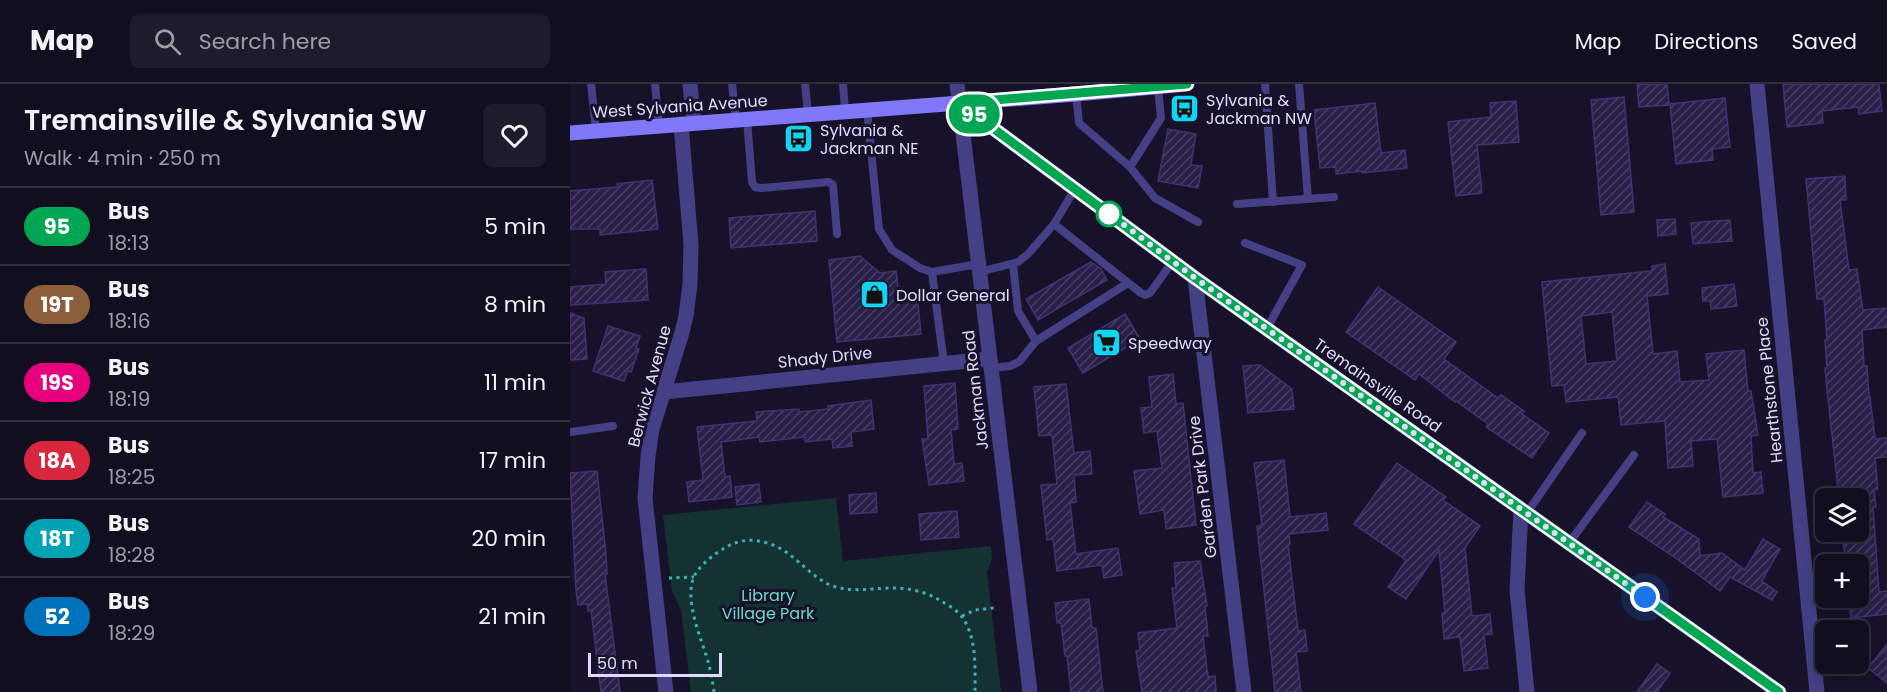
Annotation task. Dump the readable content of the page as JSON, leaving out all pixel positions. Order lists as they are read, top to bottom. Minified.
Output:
{"streets":{"main road":["West Sylvania Avenue"],"street":["Shady Drive","Tremainsville Road","Berwick Avenue","Jackman Road","Hearthstone Place","Garden Park Drive"]},"crossings":[["West Sylvania Avenue","Tremainsville Road"],["West Sylvania Avenue","Berwick Avenue"],["West Sylvania Avenue","Jackman Road"],["Shady Drive","Berwick Avenue"],["Shady Drive","Jackman Road"],["Tremainsville Road","Jackman Road"],["Tremainsville Road","Garden Park Drive"]],"parks":["Library Village Park"],"places":{"bus stop":["Sylvania & Jackman NW","Sylvania & Jackman NE"],"shop":["Dollar General"],"supermarket":["Speedway"]},"lines":["bus line 95"],"scale_bar":"50 m","page":{"header":"Map","search":"Search here","nav":["Map","Directions","Saved"],"heading":["Tremainsville & Sylvania SW","Walk · 4 min · 250 m"],"on_map":"95","list":[{"mark":"95","name":"Bus","note":"18:13","value":"5 min"},{"mark":"19T","name":"Bus","note":"18:16","value":"8 min"},{"mark":"19S","name":"Bus","note":"18:19","value":"11 min"},{"mark":"18A","name":"Bus","note":"18:25","value":"17 min"},{"mark":"18T","name":"Bus","note":"18:28","value":"20 min"},{"mark":"52","name":"Bus","note":"18:29","value":"21 min"}],"map_buttons":["+","−"],"scale":"50 m"}}
